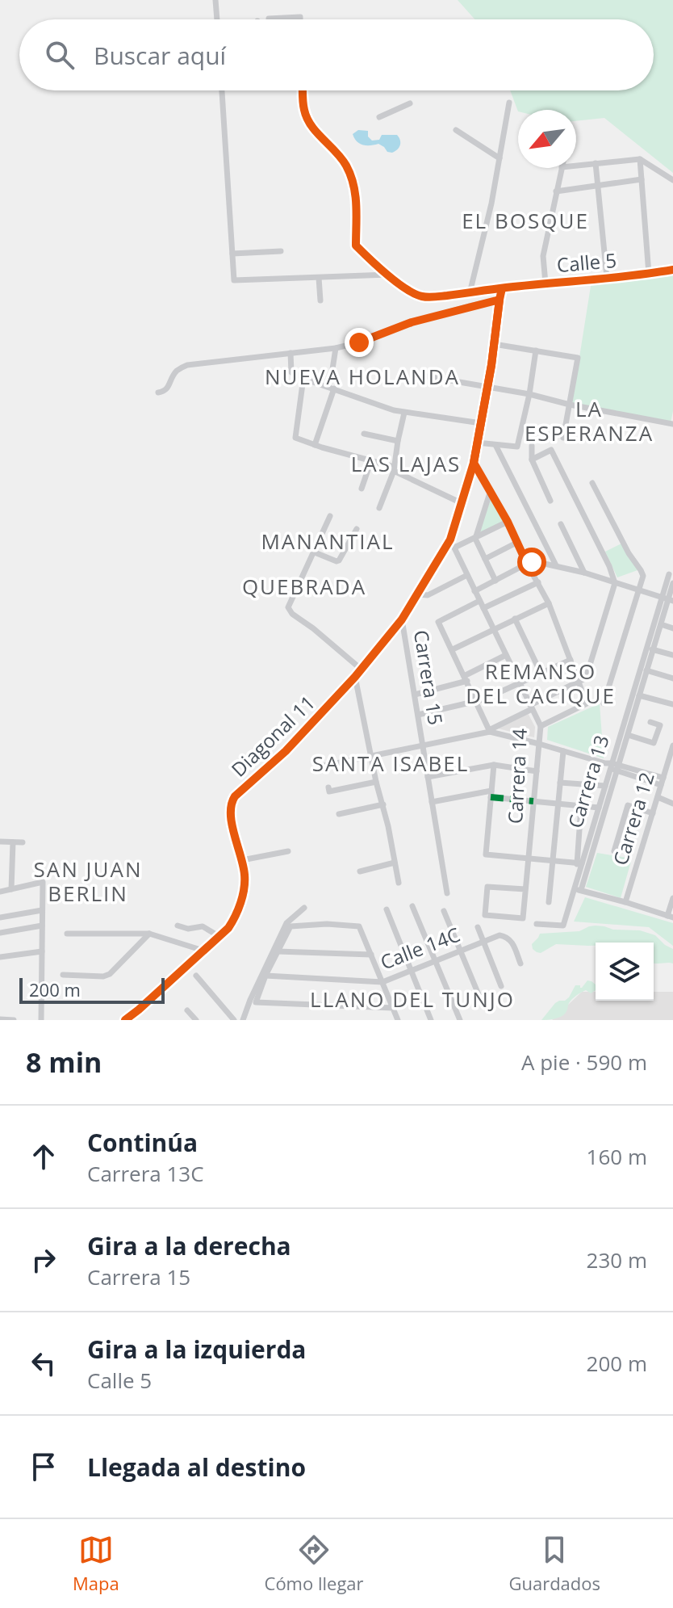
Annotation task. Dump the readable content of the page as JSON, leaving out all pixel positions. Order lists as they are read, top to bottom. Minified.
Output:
{"streets":{"street":["Calle 5","Carrera 15","Diagonal 11","Carrera 14","Carrera 13","Carrera 12","Calle 14C"]},"crossings":[["Carrera 15","Diagonal 11"],["Diagonal 11","Carrera 14"]],"districts":["EL BOSQUE","NUEVA HOLANDA","LA ESPERANZA","LAS LAJAS","MANANTIAL","QUEBRADA","REMANSO DEL CACIQUE","SANTA ISABEL","SAN JUAN BERLIN","LLANO DEL TUNJO"],"scale_bar":"200 m","north":"bottom left","page":{"search":"Buscar aquí","scale":"200 m","heading":["8 min","A pie · 590 m"],"list":[["Continúa","Carrera 13C","160 m"],["Gira a la derecha","Carrera 15","230 m"],["Gira a la izquierda","Calle 5","200 m"],"Llegada al destino"],"nav":["Mapa","Cómo llegar","Guardados"]}}
